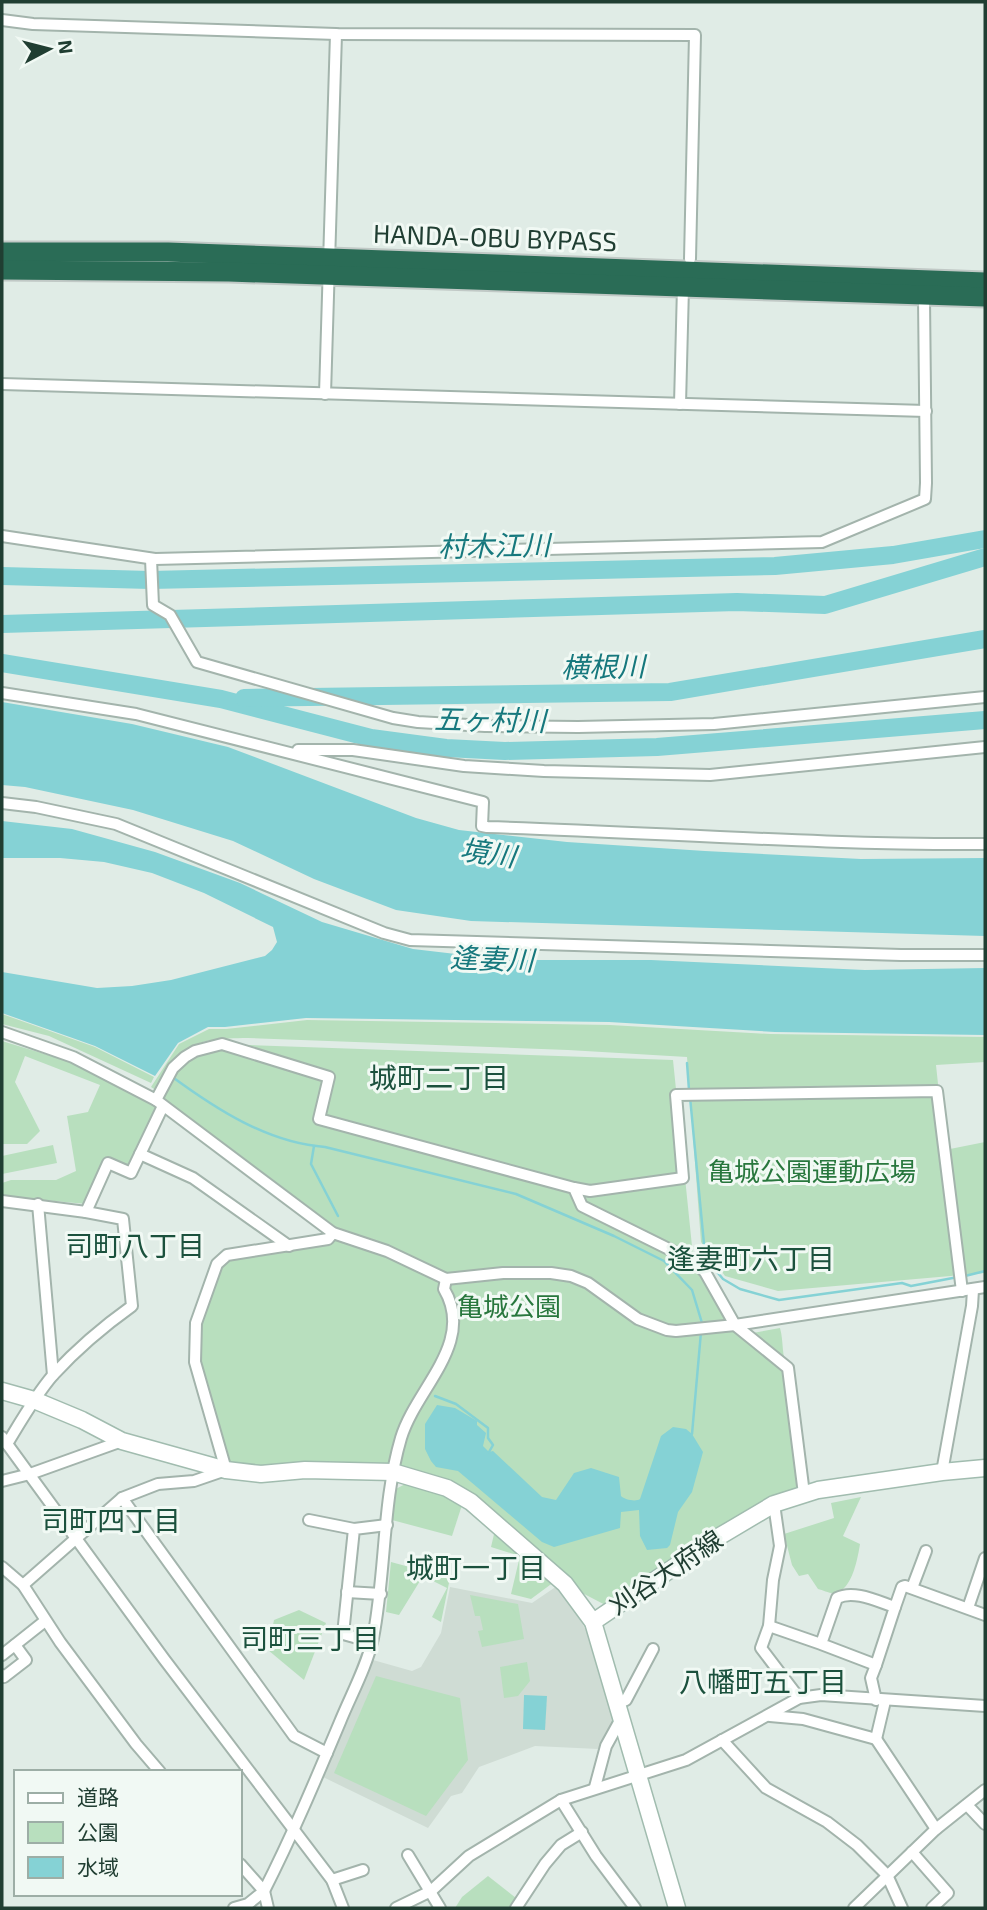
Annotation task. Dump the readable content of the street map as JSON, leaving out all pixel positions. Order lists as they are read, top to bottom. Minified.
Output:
{"streets":{"highway":["HANDA-OBU BYPASS"],"main road":["刈谷大府線"]},"districts":["城町二丁目","司町八丁目","逢妻町六丁目","司町四丁目","城町一丁目","司町三丁目","八幡町五丁目"],"water":["村木江川","横根川","五ヶ村川","境川","逢妻川"],"parks":["亀城公園運動広場","亀城公園"],"legend":["道路","公園","水域"],"north":"right"}
